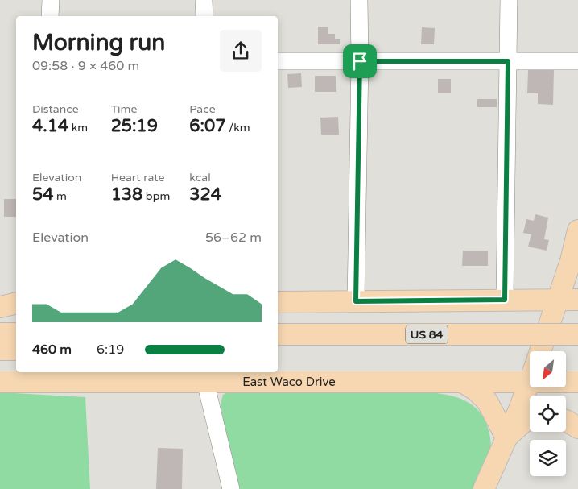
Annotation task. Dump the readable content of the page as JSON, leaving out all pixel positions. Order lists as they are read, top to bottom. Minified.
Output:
{"streets":{"main road":["US 84","East Waco Drive"]},"north":"bottom left","page":{"heading":["Morning run","09:58 · 9 × 460 m"],"stats":[["Distance","4.14 km"],["Time","25:19"],["Pace","6:07 /km"],["Elevation","54 m"],["Heart rate","138 bpm"],["kcal","324"]],"chart":["Elevation","56–62 m"],"list":[{"name":"460 m","note":"6:19"}]}}
